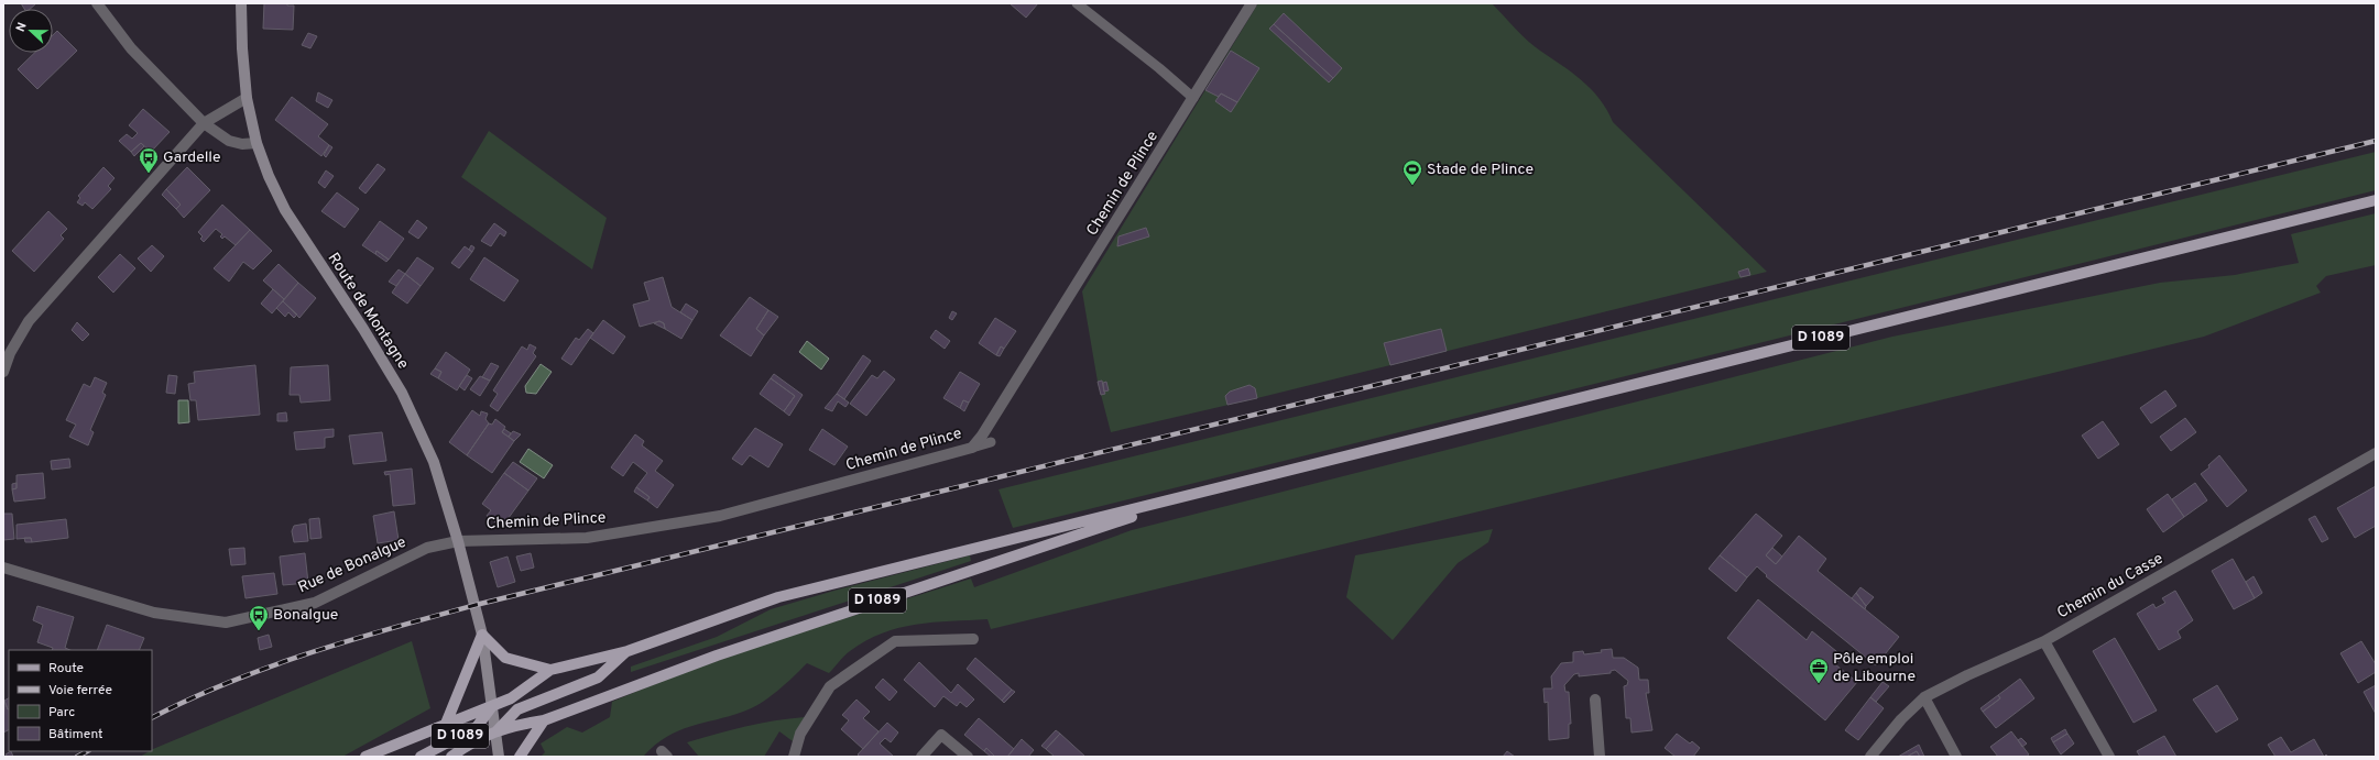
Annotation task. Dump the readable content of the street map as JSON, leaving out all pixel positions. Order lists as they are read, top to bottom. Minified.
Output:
{"streets":{"main road":["Route de Montagne","D 1089"],"street":["Chemin de Plince","Rue de Bonalgue","Chemin du Casse"]},"crossings":[["Chemin de Plince","Route de Montagne"],["Chemin de Plince","Rue de Bonalgue"],["Route de Montagne","D 1089"],["Route de Montagne","Rue de Bonalgue"]],"places":{"bus stop":["Gardelle","Bonalgue"],"sports":["Stade de Plince"],"office":["Pôle emploi de Libourne"]},"legend":["Route","Voie ferrée","Parc","Bâtiment"],"north":"left"}
